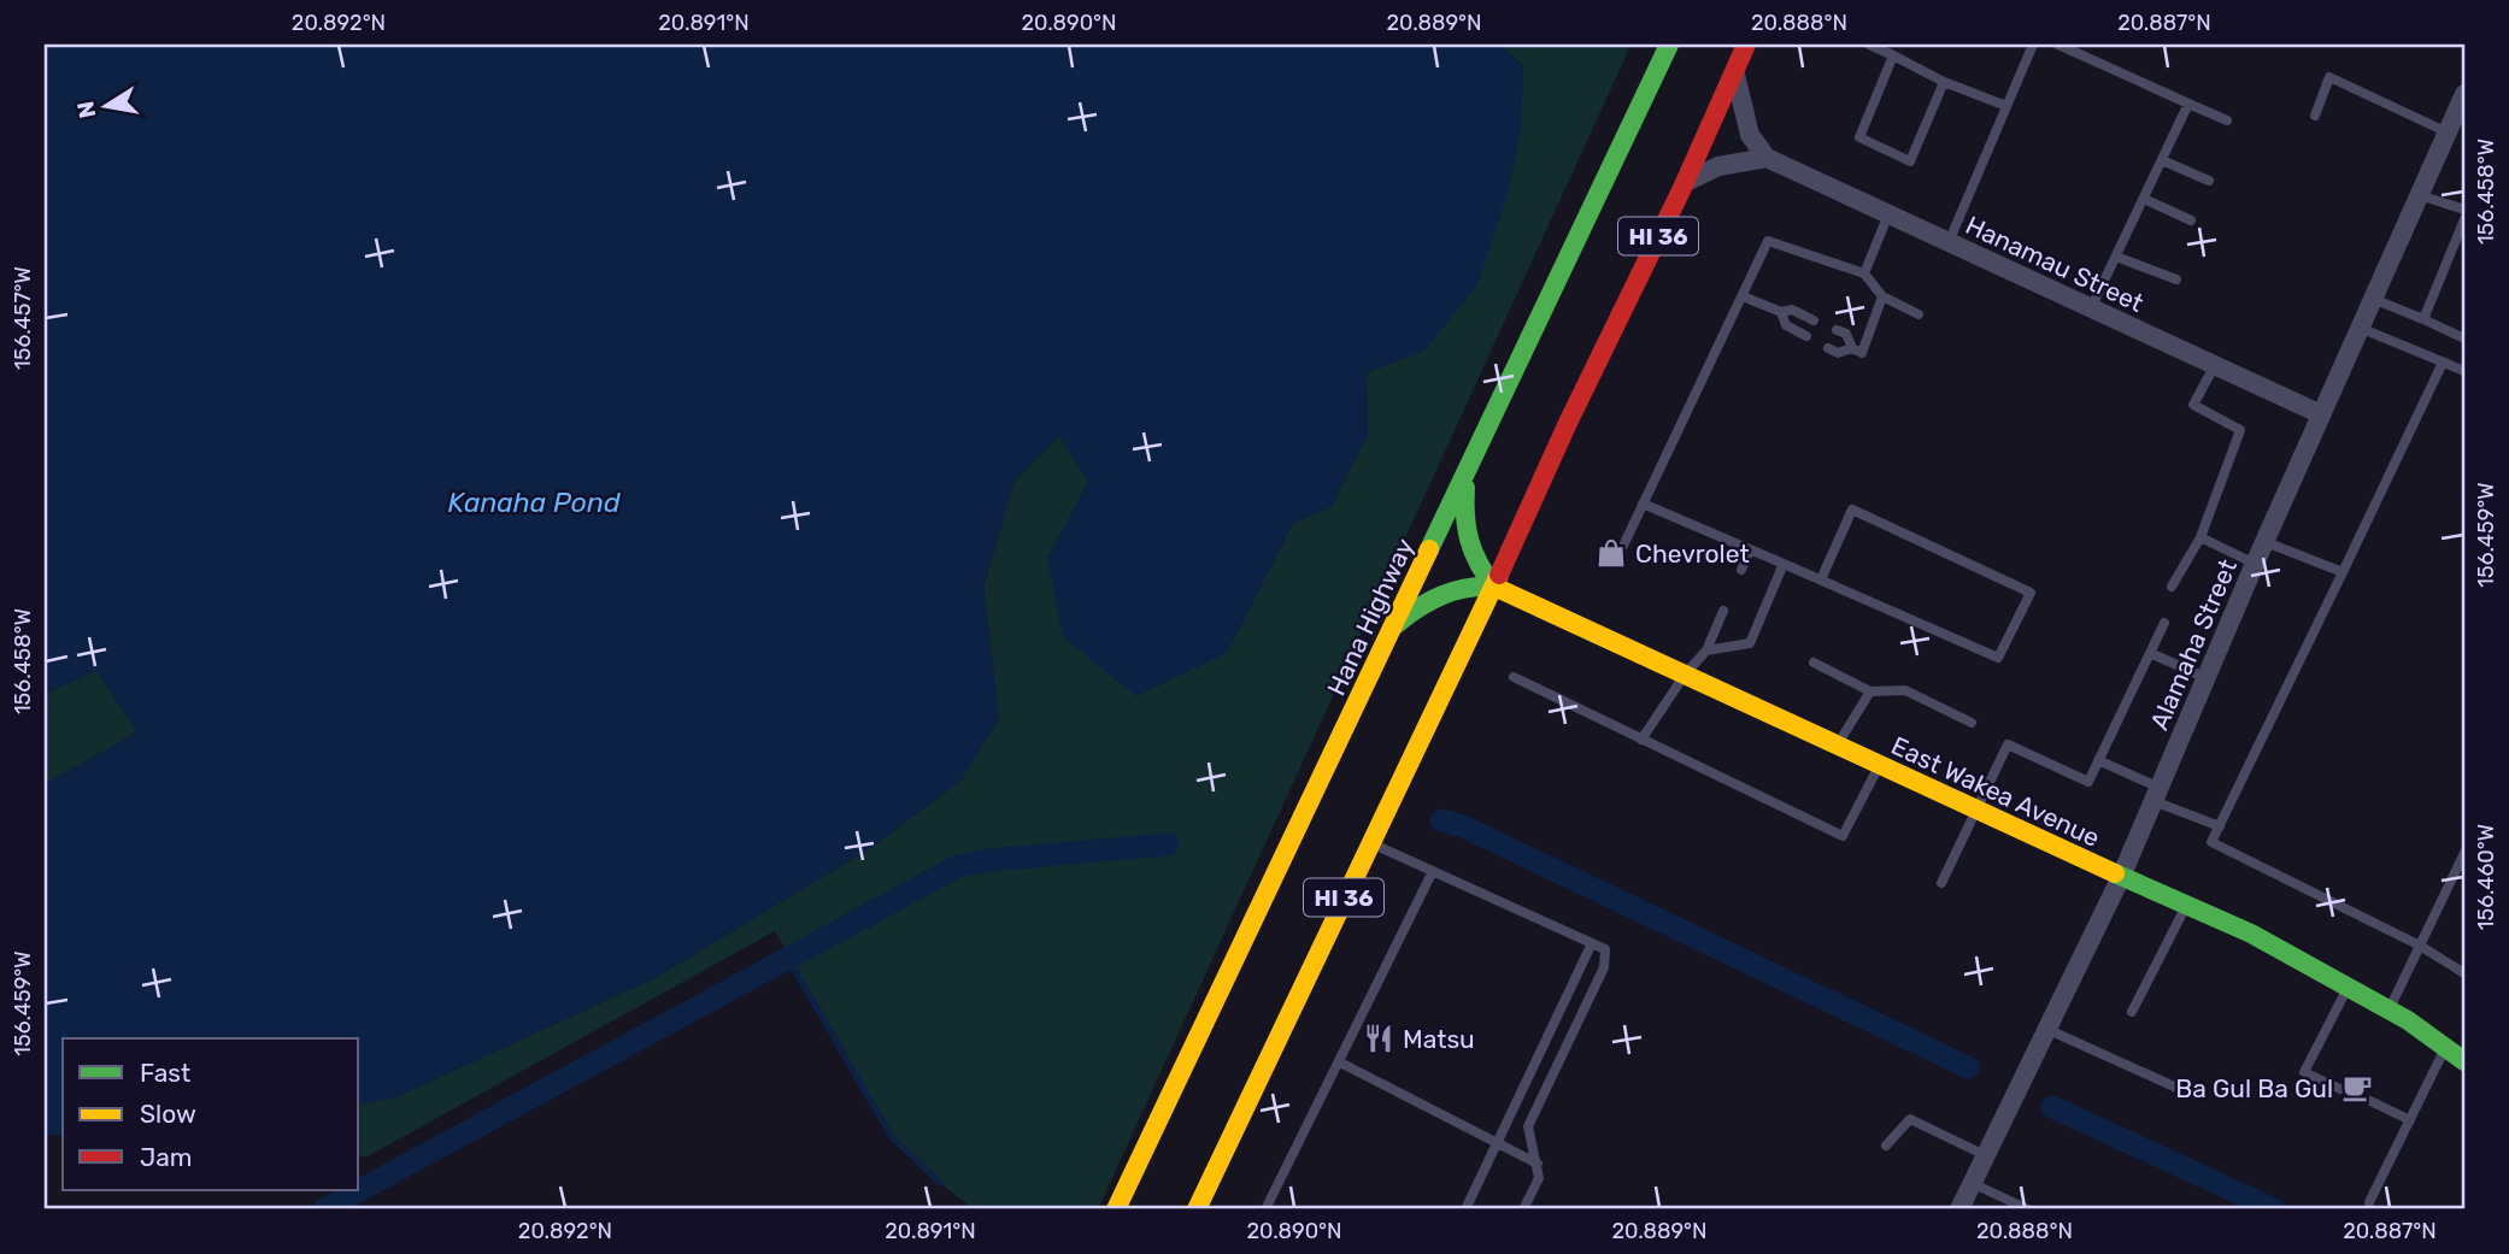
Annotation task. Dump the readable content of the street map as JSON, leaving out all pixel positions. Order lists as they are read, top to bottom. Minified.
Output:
{"streets":{"main road":["HI 36","Hana Highway","East Wakea Avenue"],"street":["Hanamau Street","Alamaha Street"]},"crossings":[["HI 36","Hana Highway"],["HI 36","East Wakea Avenue"],["Hanamau Street","Alamaha Street"],["Alamaha Street","East Wakea Avenue"]],"water":["Kanaha Pond"],"places":{"shop":["Chevrolet"],"restaurant":["Matsu"],"cafe":["Ba Gul Ba Gul"]},"legend":["Fast","Slow","Jam"],"north":"left","coordinates":["20.892°N","20.891°N","20.890°N","20.889°N","20.888°N","20.887°N","156.458°W","156.457°W","156.459°W","156.460°W"]}
